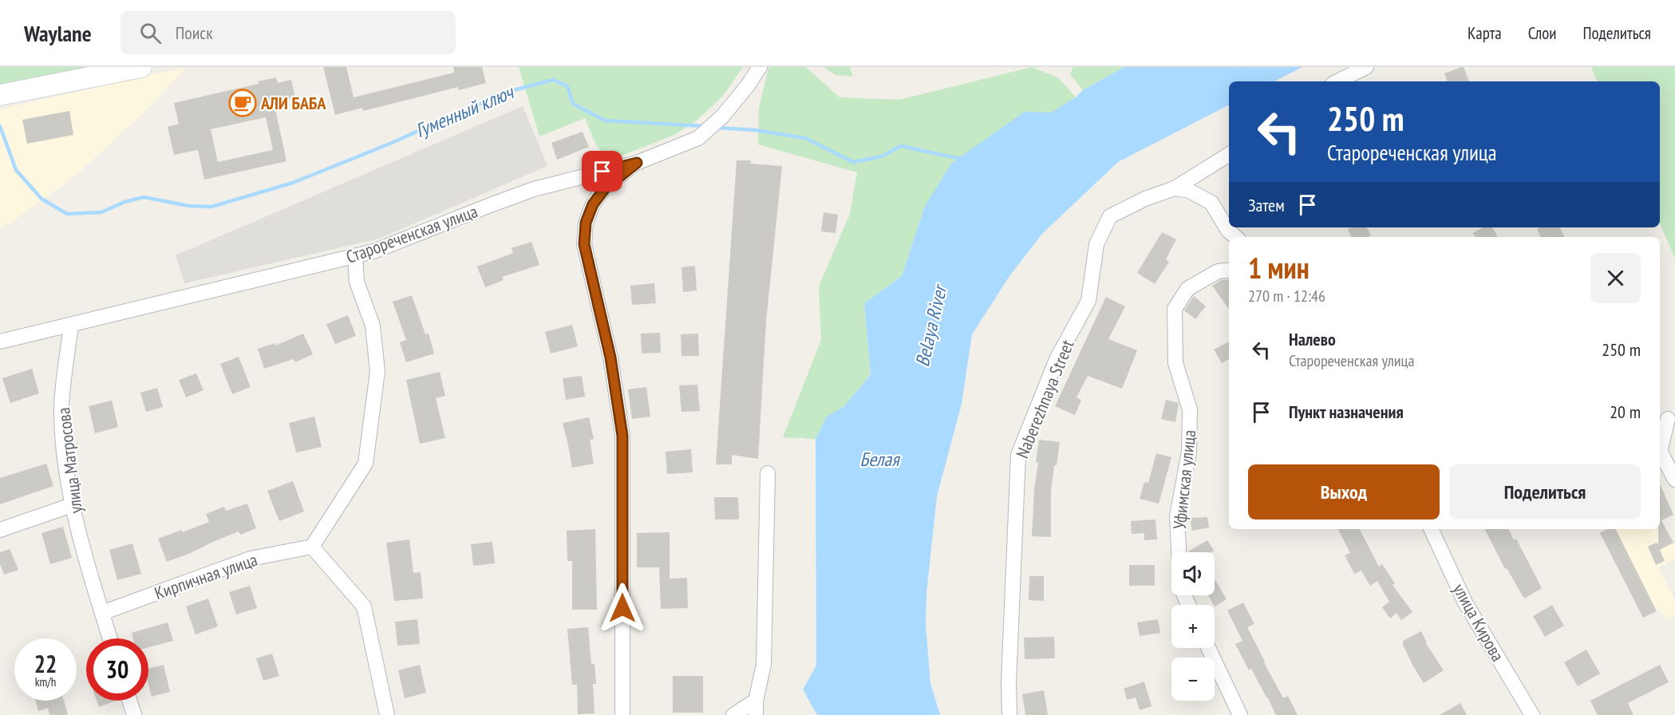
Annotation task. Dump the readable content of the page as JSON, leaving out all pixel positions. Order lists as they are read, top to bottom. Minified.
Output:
{"streets":{"street":["Старореченская улица","Naberezhnaya Street","улица Матросова","Уфимская улица","Кирпичная улица","улица Кирова"]},"crossings":[["Старореченская улица","улица Матросова"],["улица Матросова","Кирпичная улица"]],"water":["Гуменный ключ","Belaya River","Белая"],"places":{"cafe":["АЛИ БАБА"]},"page":{"header":"Waylane","search":"Поиск","nav":["Карта","Слои","Поделиться"],"turn":["250 m","Старореченская улица"],"then":"Затем","heading":["1 мин","270 m · 12:46"],"list":[{"name":"Налево","note":"Старореченская улица","value":"250 m"},{"name":"Пункт назначения","value":"20 m"}],"buttons":["Выход","Поделиться"],"map_buttons":["+","−"],"speed":"22 km/h","limit":"30"}}
